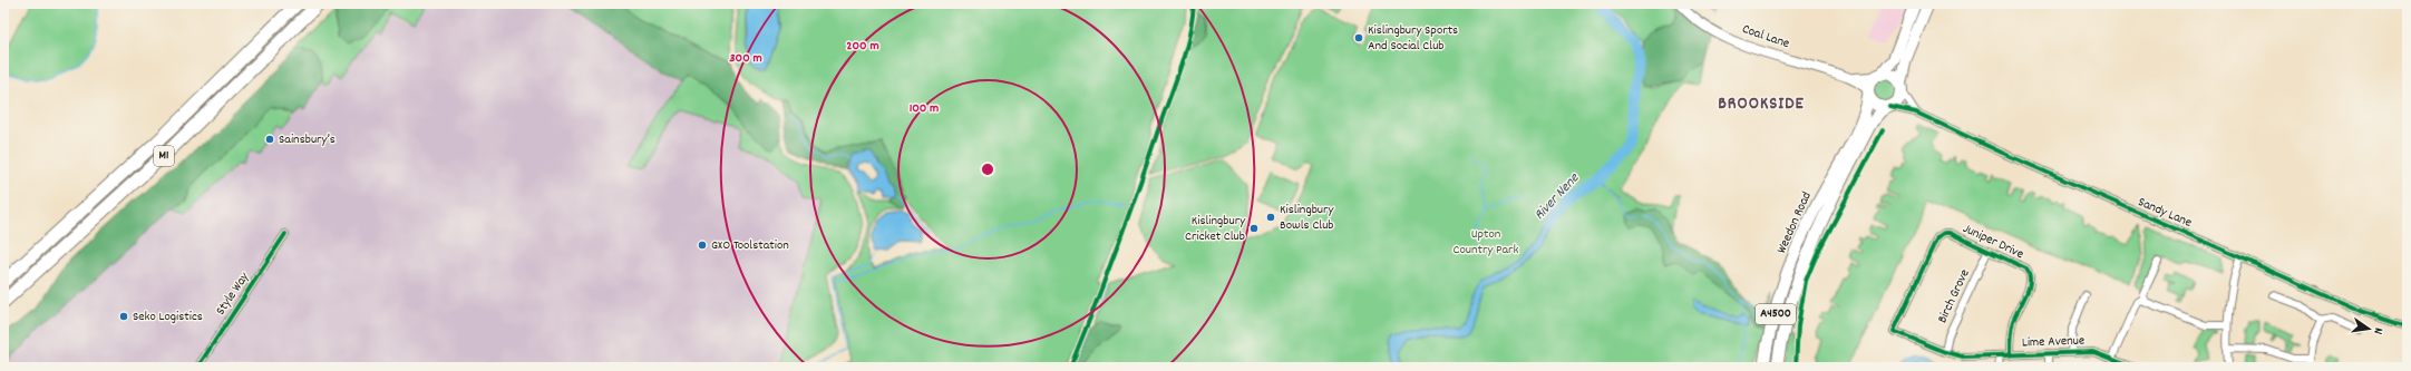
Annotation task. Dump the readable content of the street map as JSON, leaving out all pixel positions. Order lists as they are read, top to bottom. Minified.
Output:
{"streets":{"highway":["M1","Weedon Road","A4500"],"street":["Coal Lane","Sandy Lane","Juniper Drive","Style Way","Birch Grove","Lime Avenue"]},"crossings":[["Coal Lane","Weedon Road"],["Juniper Drive","Birch Grove"],["Juniper Drive","Lime Avenue"],["Birch Grove","Lime Avenue"]],"districts":["BROOKSIDE"],"water":["River Nene"],"parks":["Upton Country Park"],"places":["Kislingbury Sports And Social Club","Sainsbury’s","Kislingbury Bowls Club","Kislingbury Cricket Club","GXO Toolstation","Seko Logistics"],"north":"right","rings":["200 m","300 m","100 m"]}
